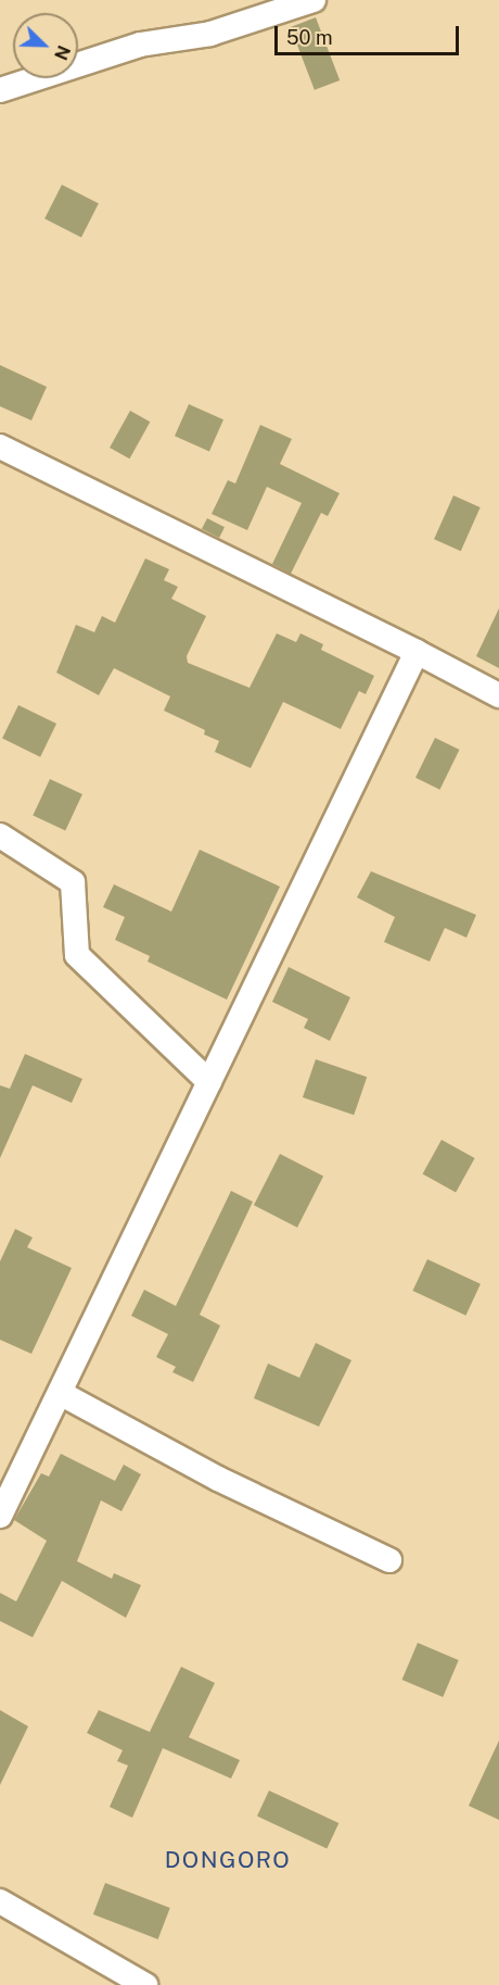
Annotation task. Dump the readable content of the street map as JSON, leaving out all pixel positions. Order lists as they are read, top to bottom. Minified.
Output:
{"districts":["DONGORO"],"scale_bar":"50 m","north":"bottom right"}
